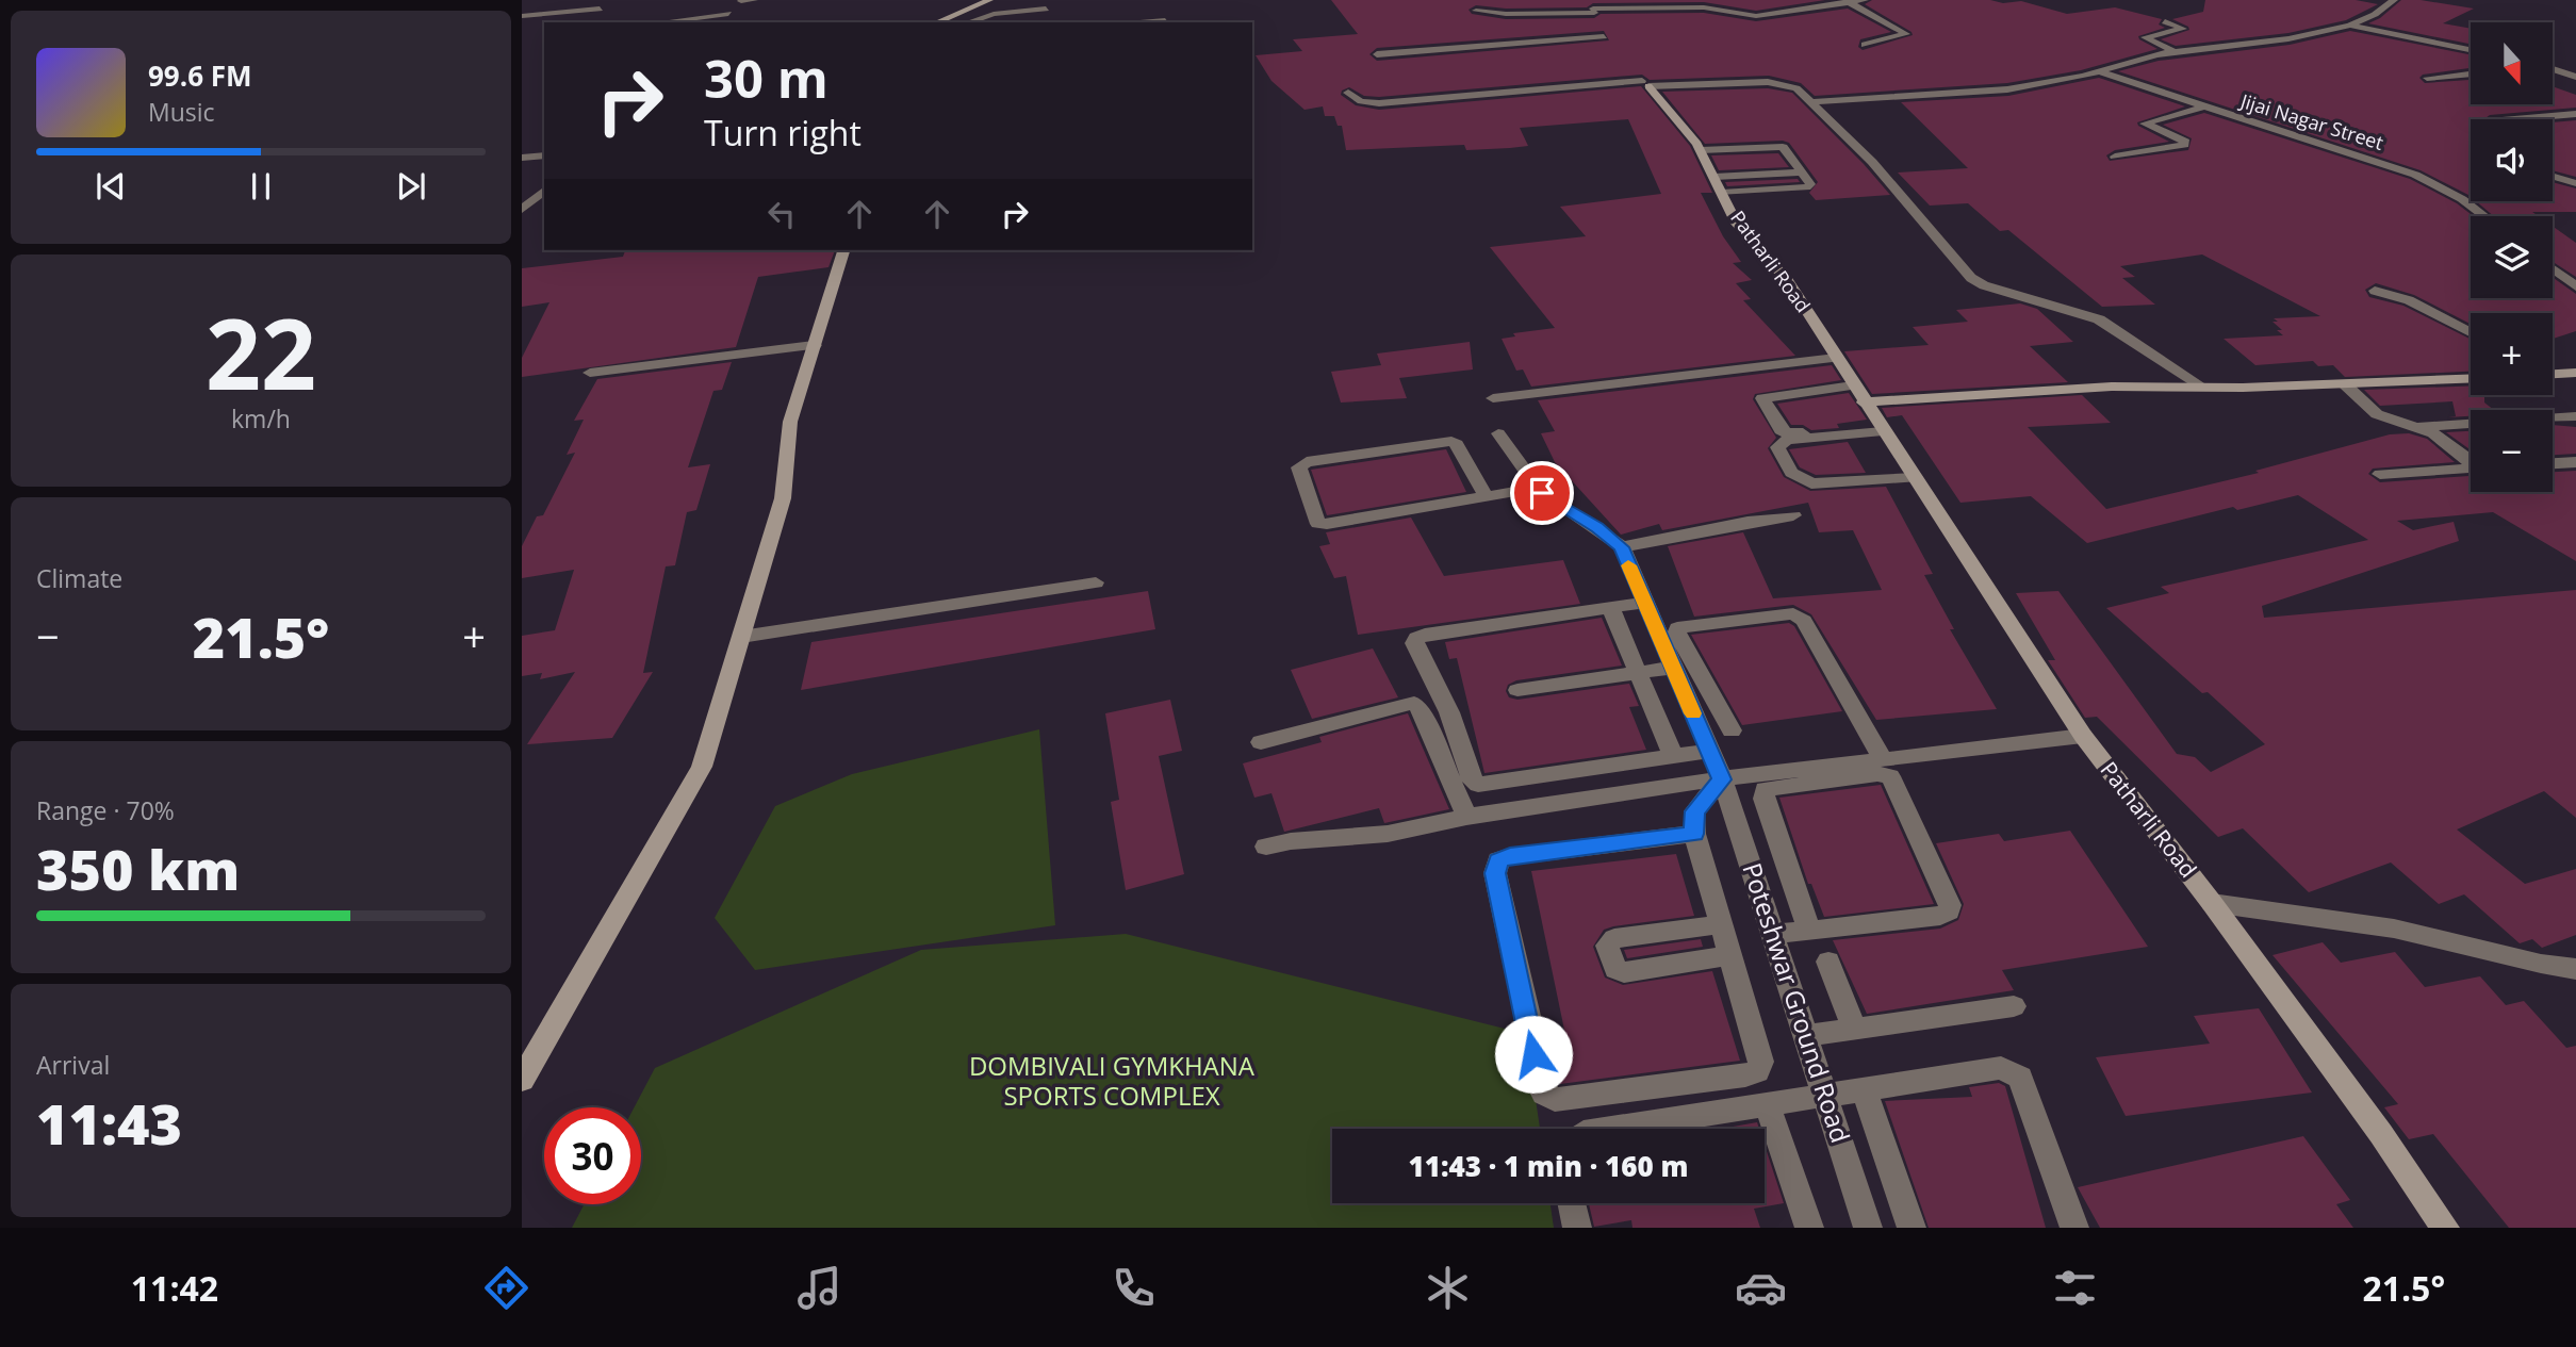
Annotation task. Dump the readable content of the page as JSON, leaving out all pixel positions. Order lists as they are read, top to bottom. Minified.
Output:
{"streets":{"street":["Jijai Nagar Street","Patharli Road","Poteshwar Ground Road"]},"parks":["DOMBIVALI GYMKHANA SPORTS COMPLEX"],"north":"bottom","page":{"map_buttons":["+","−"],"turn":["30 m","Turn right"],"song":["99.6 FM","Music"],"tile":[["22","km/h"],"Climate",["Range · 70%","350 km"],["Arrival","11:43"]],"heat":["−","21.5°","+"],"limit":"30","trip":"11:43 · 1 min · 160 m","tabs":["11:42","21.5°"]}}
